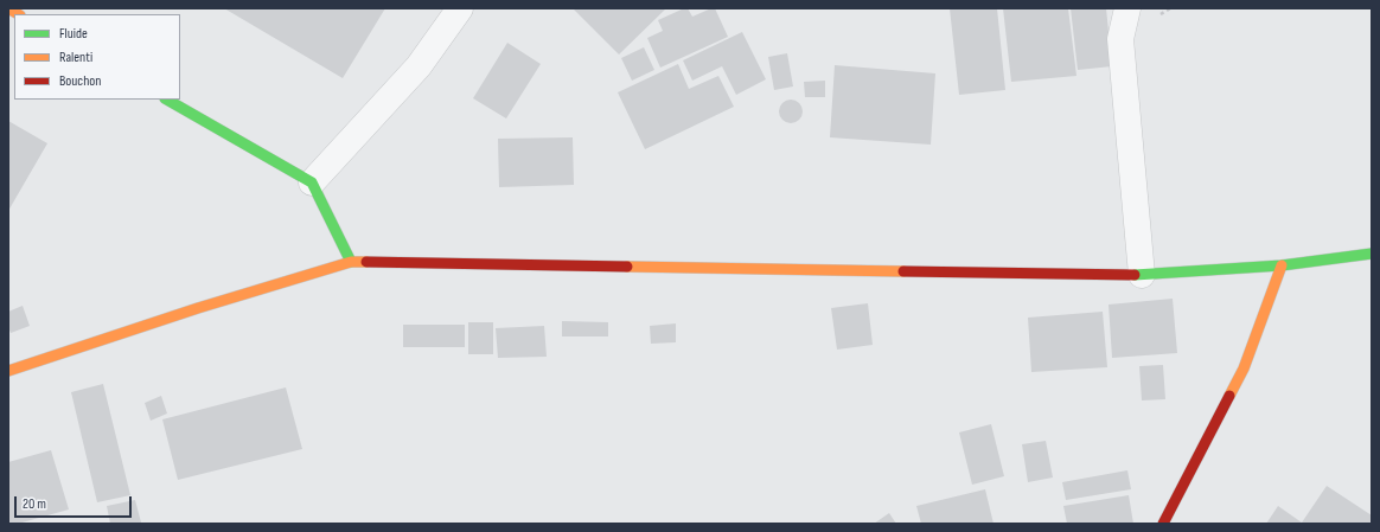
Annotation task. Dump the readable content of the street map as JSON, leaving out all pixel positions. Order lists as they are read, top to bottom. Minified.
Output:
{"legend":["Fluide","Ralenti","Bouchon"],"scale_bar":"20 m"}
